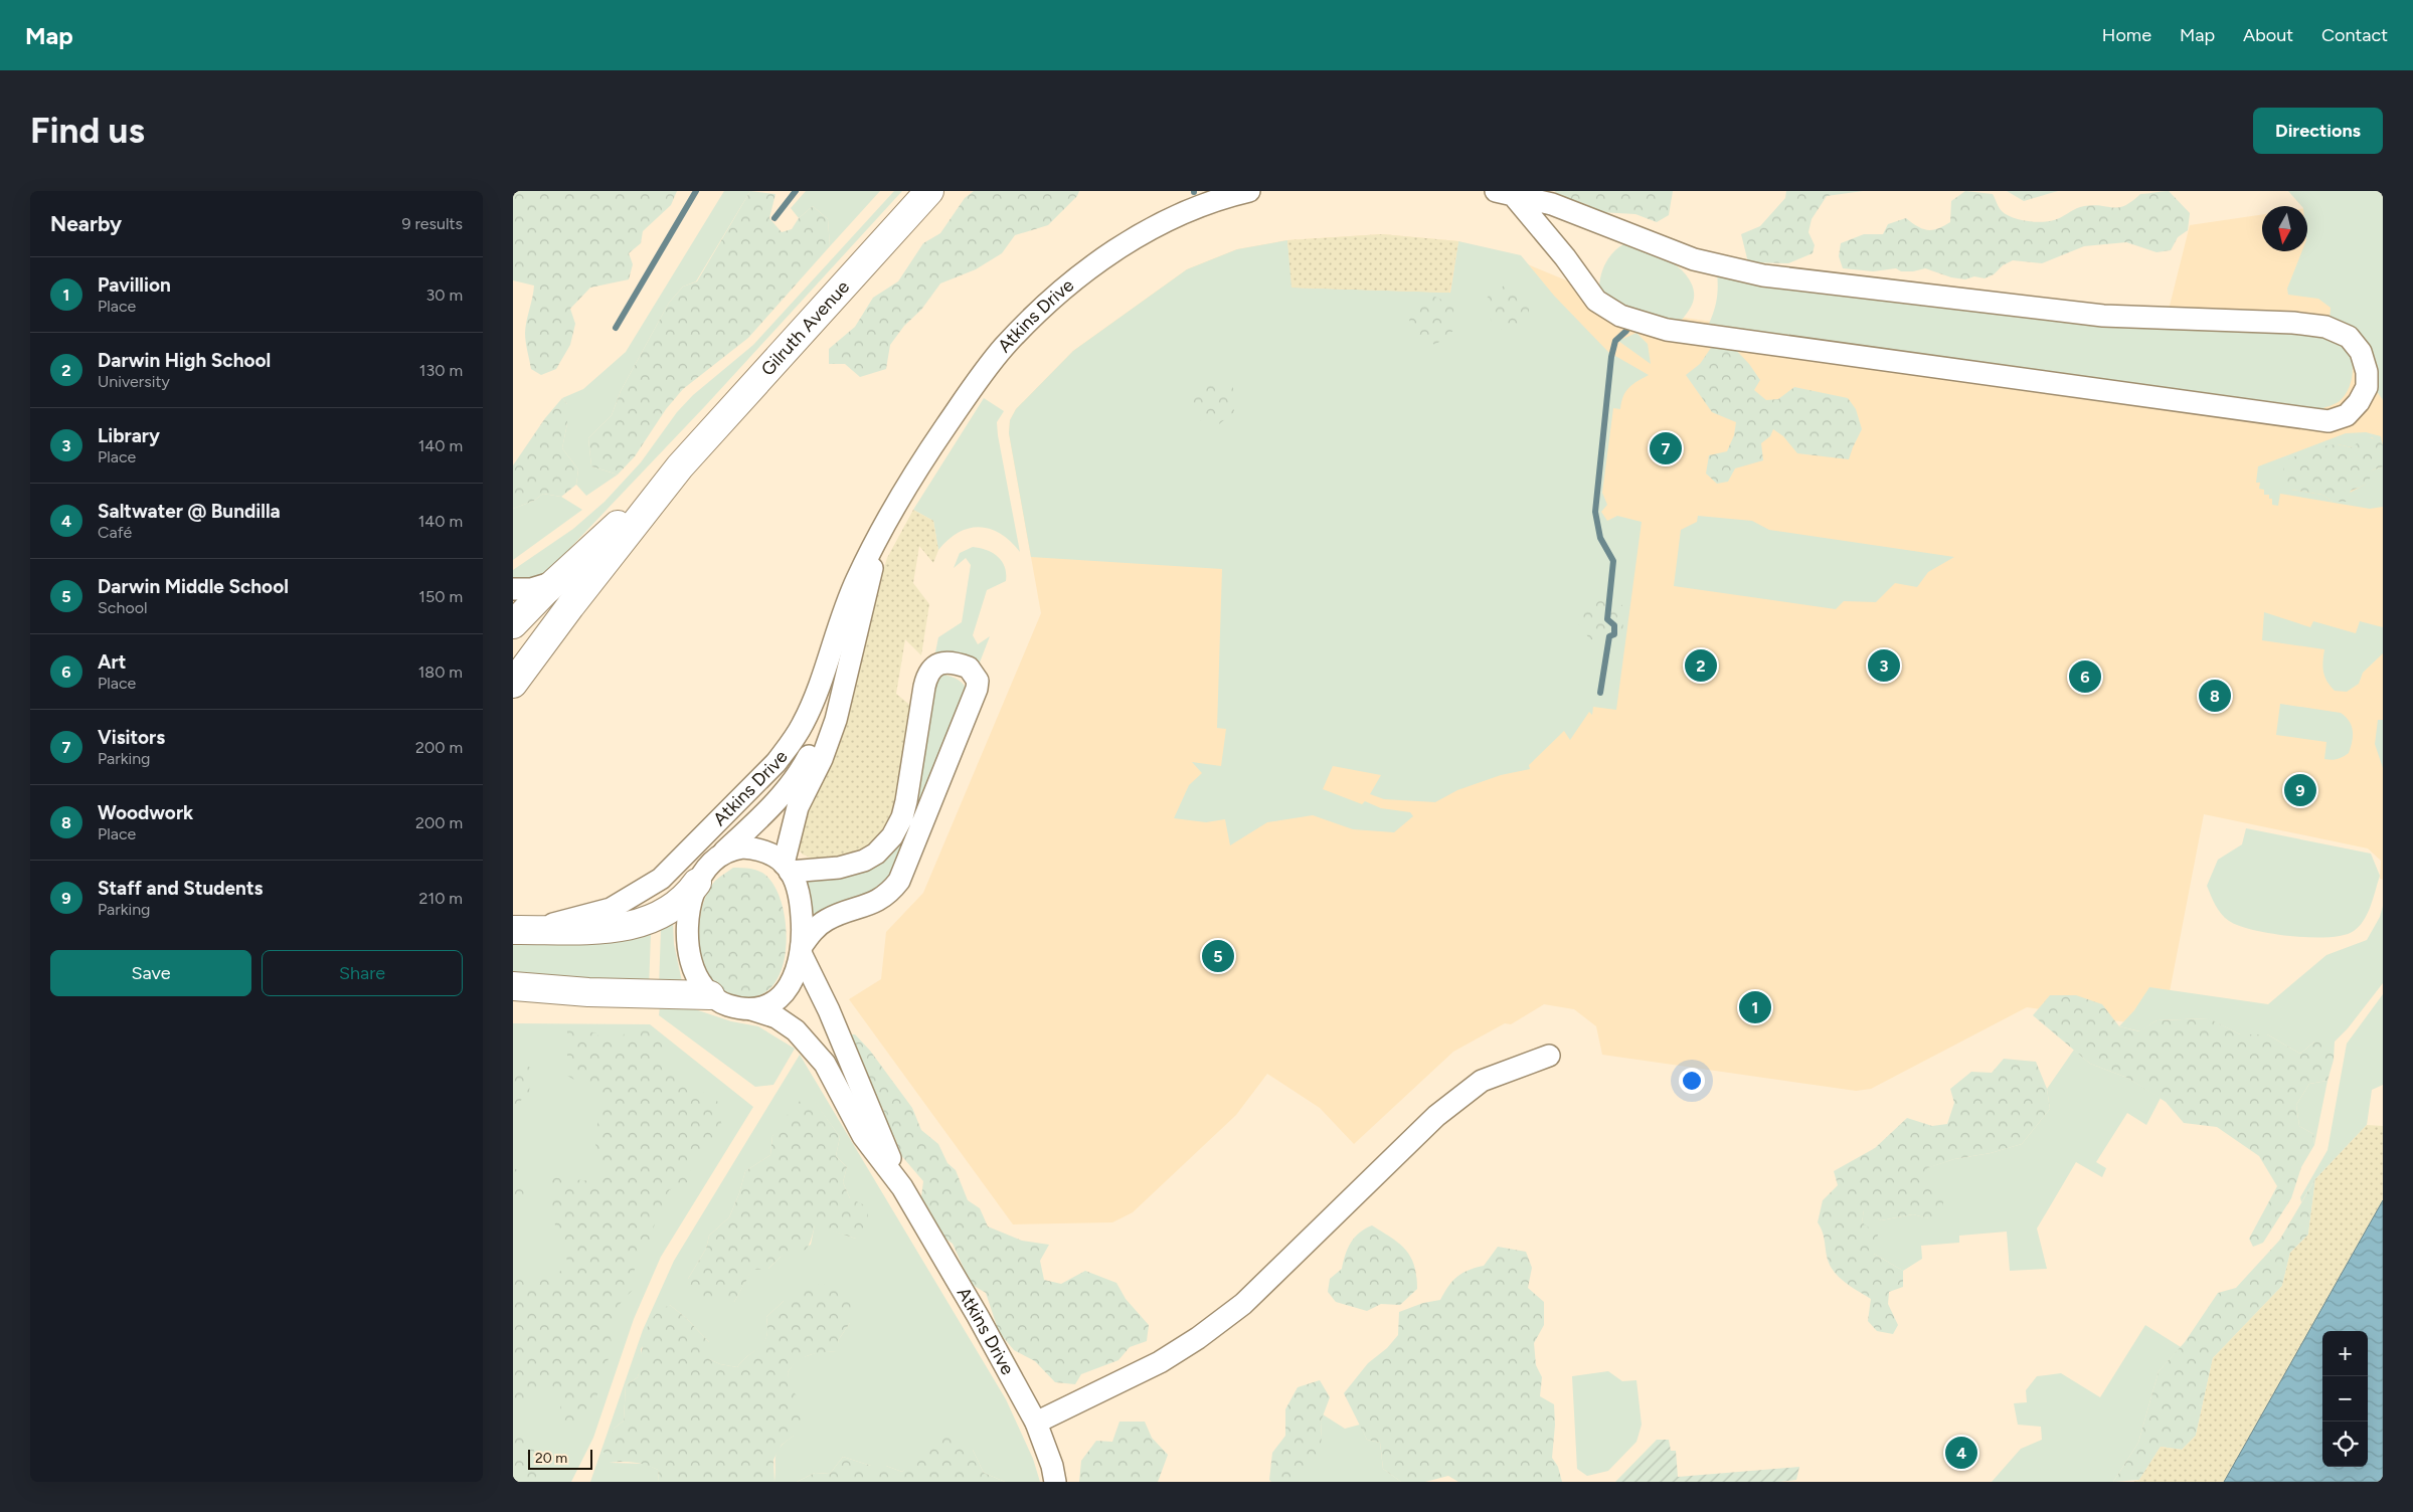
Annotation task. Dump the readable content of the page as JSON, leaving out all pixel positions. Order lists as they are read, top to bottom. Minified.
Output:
{"streets":{"street":["Atkins Drive","Gilruth Avenue"]},"scale_bar":"20 m","north":"bottom","page":{"header":"Map","nav":["Home","Map","About","Contact"],"buttons":["Directions",["Save","Share"]],"title":"Find us","heading":["Nearby","9 results"],"list":[{"mark":"1","name":"Pavillion","note":"Place","value":"30 m"},{"mark":"2","name":"Darwin High School","note":"University","value":"130 m"},{"mark":"3","name":"Library","note":"Place","value":"140 m"},{"mark":"4","name":"Saltwater @ Bundilla","note":"Café","value":"140 m"},{"mark":"5","name":"Darwin Middle School","note":"School","value":"150 m"},{"mark":"6","name":"Art","note":"Place","value":"180 m"},{"mark":"7","name":"Visitors","note":"Parking","value":"200 m"},{"mark":"8","name":"Woodwork","note":"Place","value":"200 m"},{"mark":"9","name":"Staff and Students","note":"Parking","value":"210 m"}],"pins":["7","2","3","6","8","9","5","1","4"],"map_buttons":["+","−"],"scale":"20 m"}}
